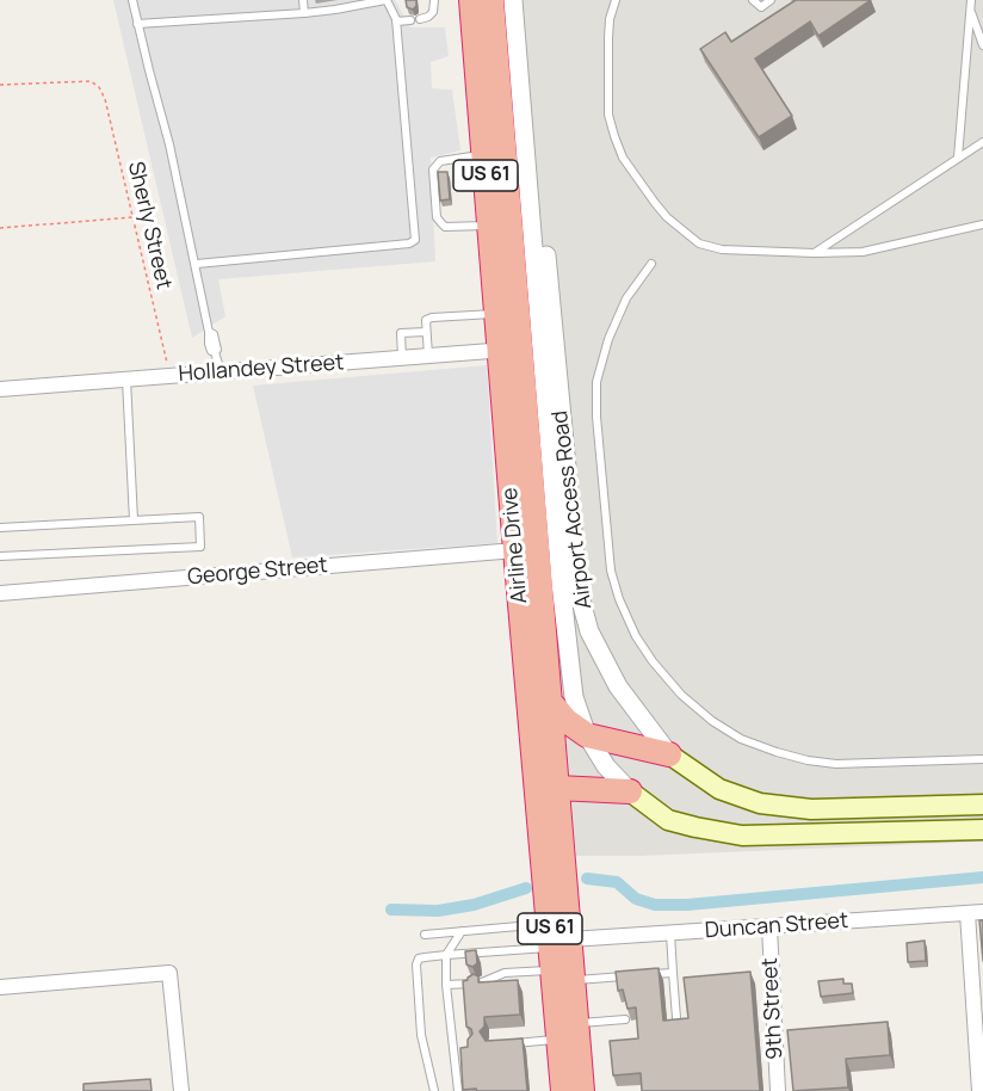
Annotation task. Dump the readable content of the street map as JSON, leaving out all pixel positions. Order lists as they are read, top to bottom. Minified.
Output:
{"streets":{"highway":["US 61","Airline Drive"],"main road":["Airport Access Road"],"street":["Hollandey Street","George Street","Duncan Street","9th Street"],"path":["Sherly Street"]},"crossings":[["Sherly Street","Hollandey Street"],["Hollandey Street","Airline Drive"],["Airline Drive","George Street"],["Airline Drive","Duncan Street"],["Duncan Street","9th Street"]]}
